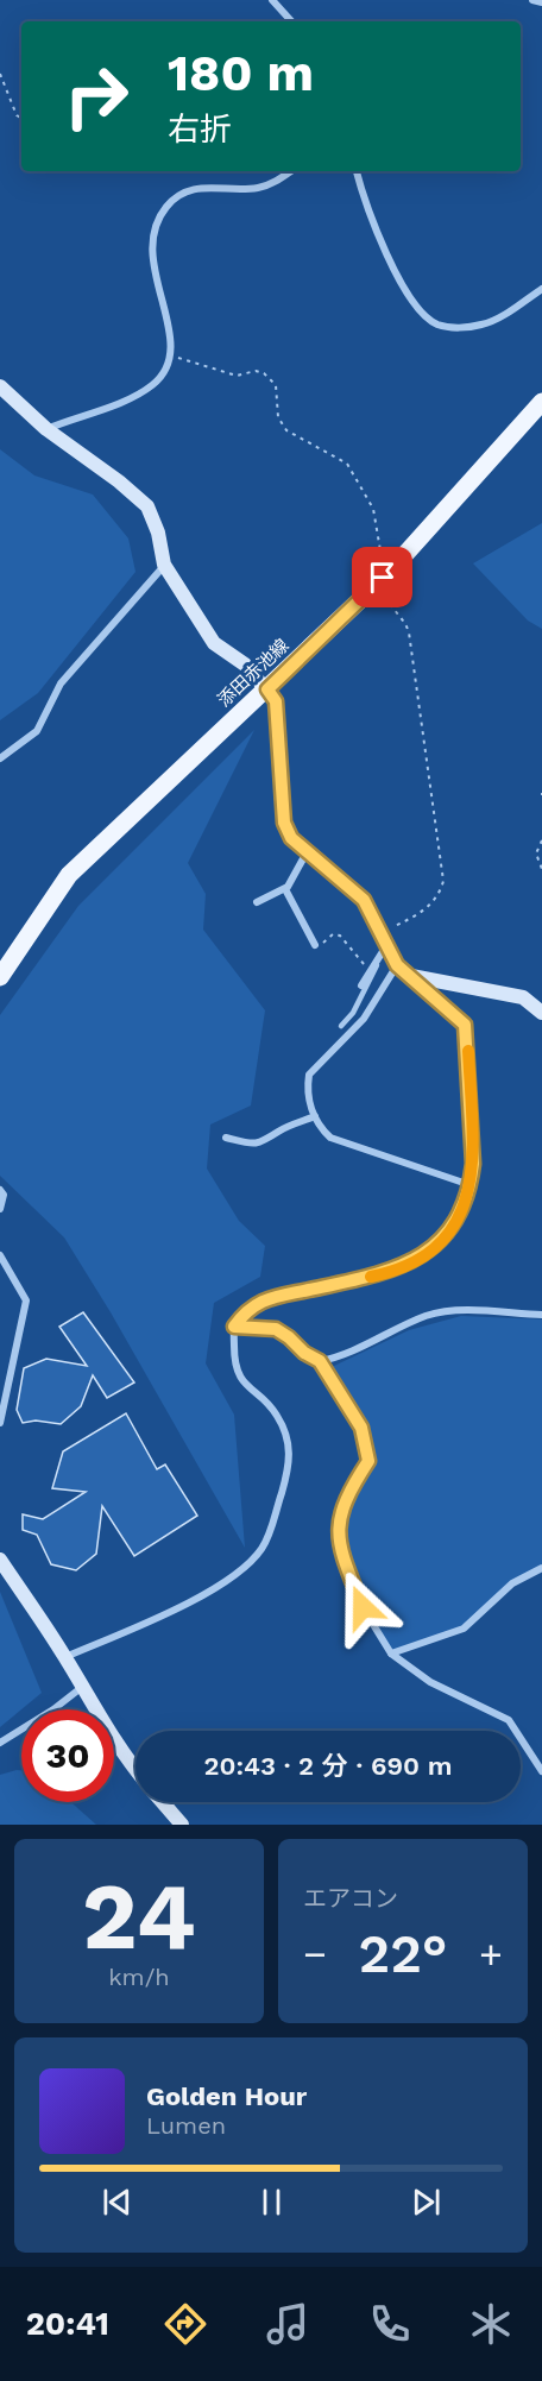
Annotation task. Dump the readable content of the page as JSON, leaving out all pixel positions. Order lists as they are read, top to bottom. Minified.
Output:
{"streets":{"main road":["添田赤池線"]},"page":{"turn":["180 m","右折"],"limit":"30","trip":"20:43 · 2 分 · 690 m","tile":[["24","km/h"],"エアコン"],"heat":["−","22°","+"],"song":["Golden Hour","Lumen"],"tabs":"20:41"}}
